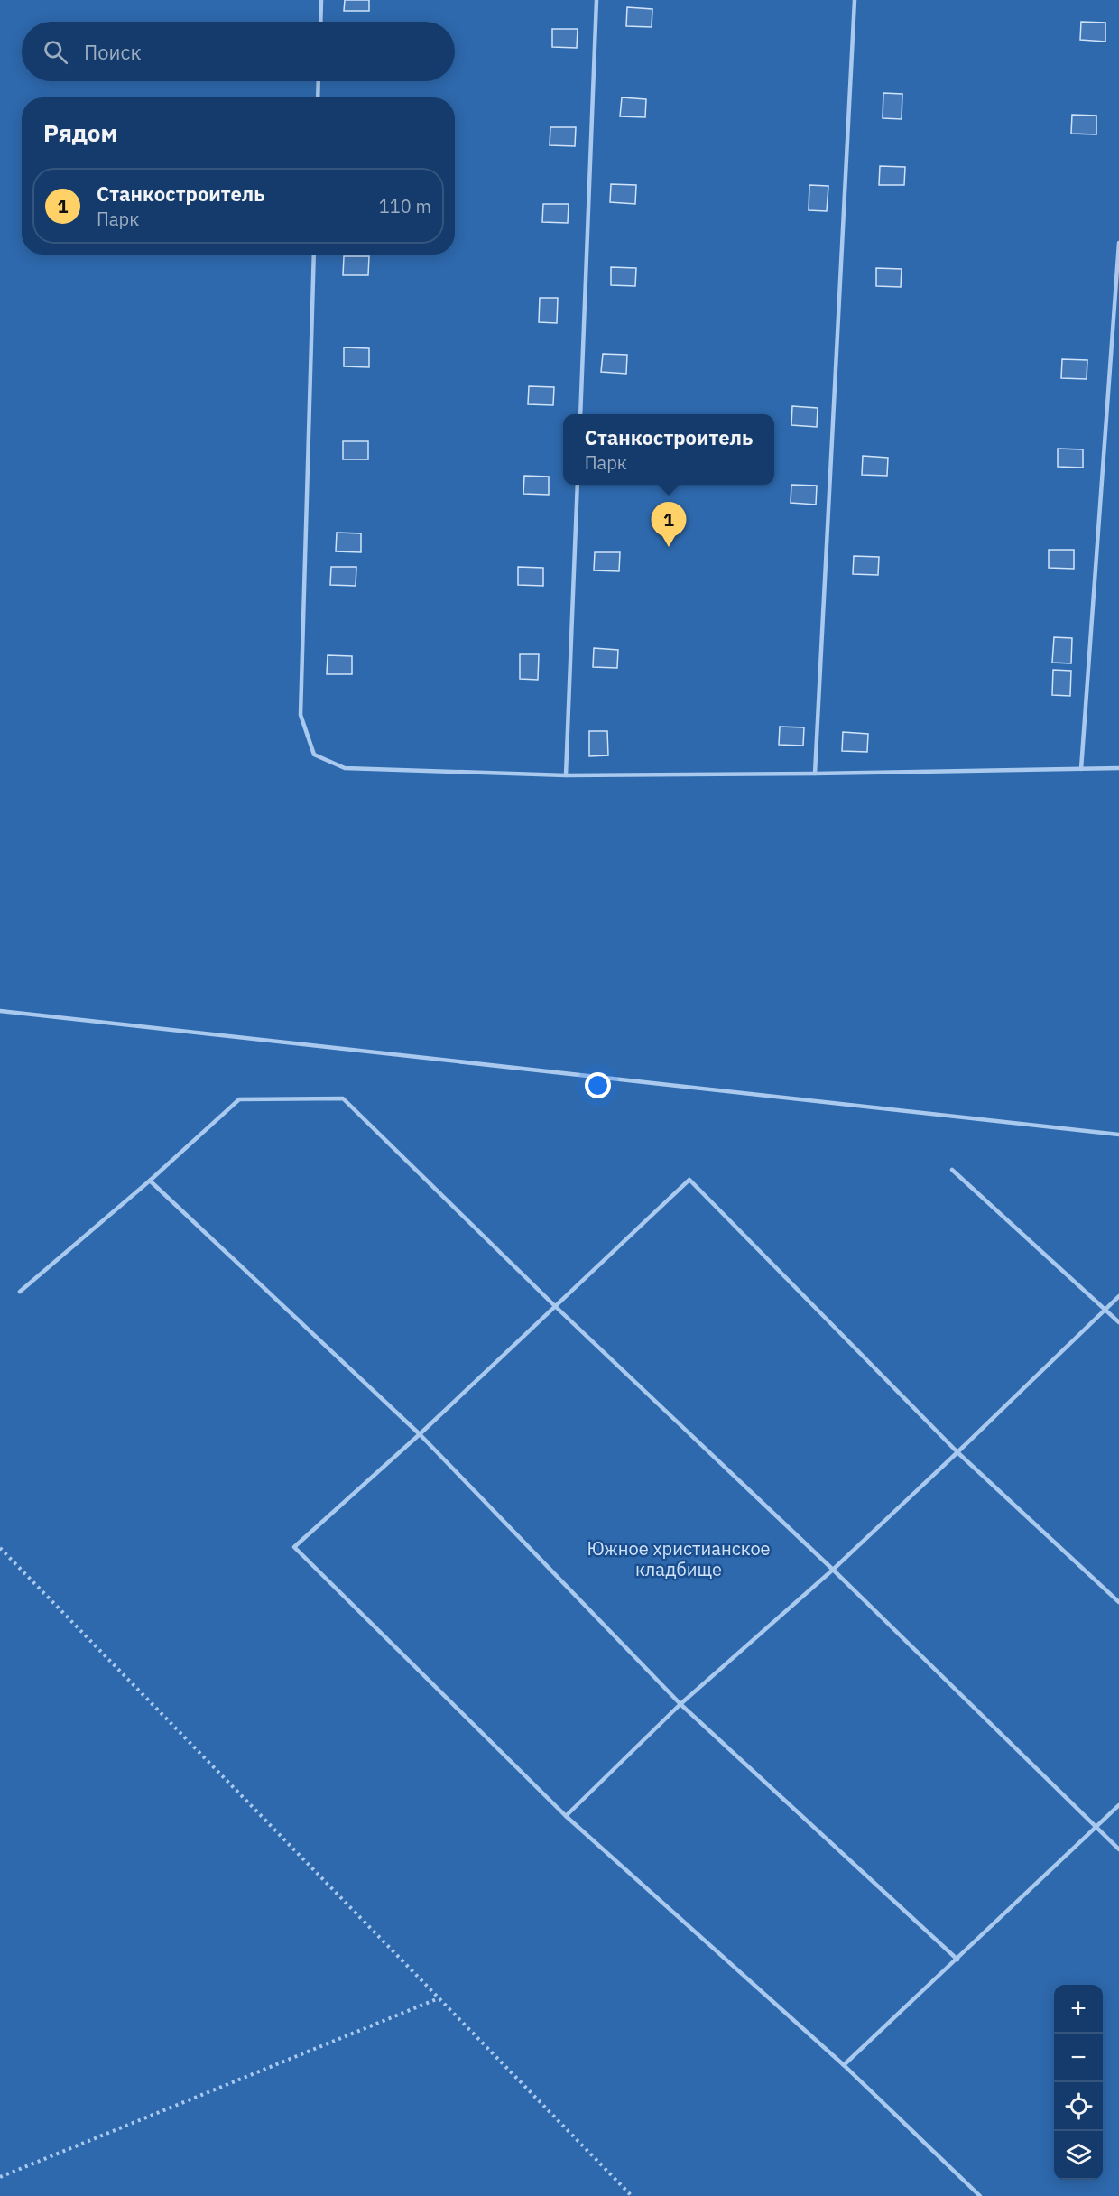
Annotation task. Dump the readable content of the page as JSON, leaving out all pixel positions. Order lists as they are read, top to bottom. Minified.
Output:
{"parks":["Южное христианское кладбище"],"page":{"search":"Поиск","heading":"Рядом","list":[{"mark":"1","name":"Станкостроитель","note":"Парк","value":"110 m"}],"popup":["Станкостроитель","Парк"],"pins":"1","map_buttons":["+","−"]}}
